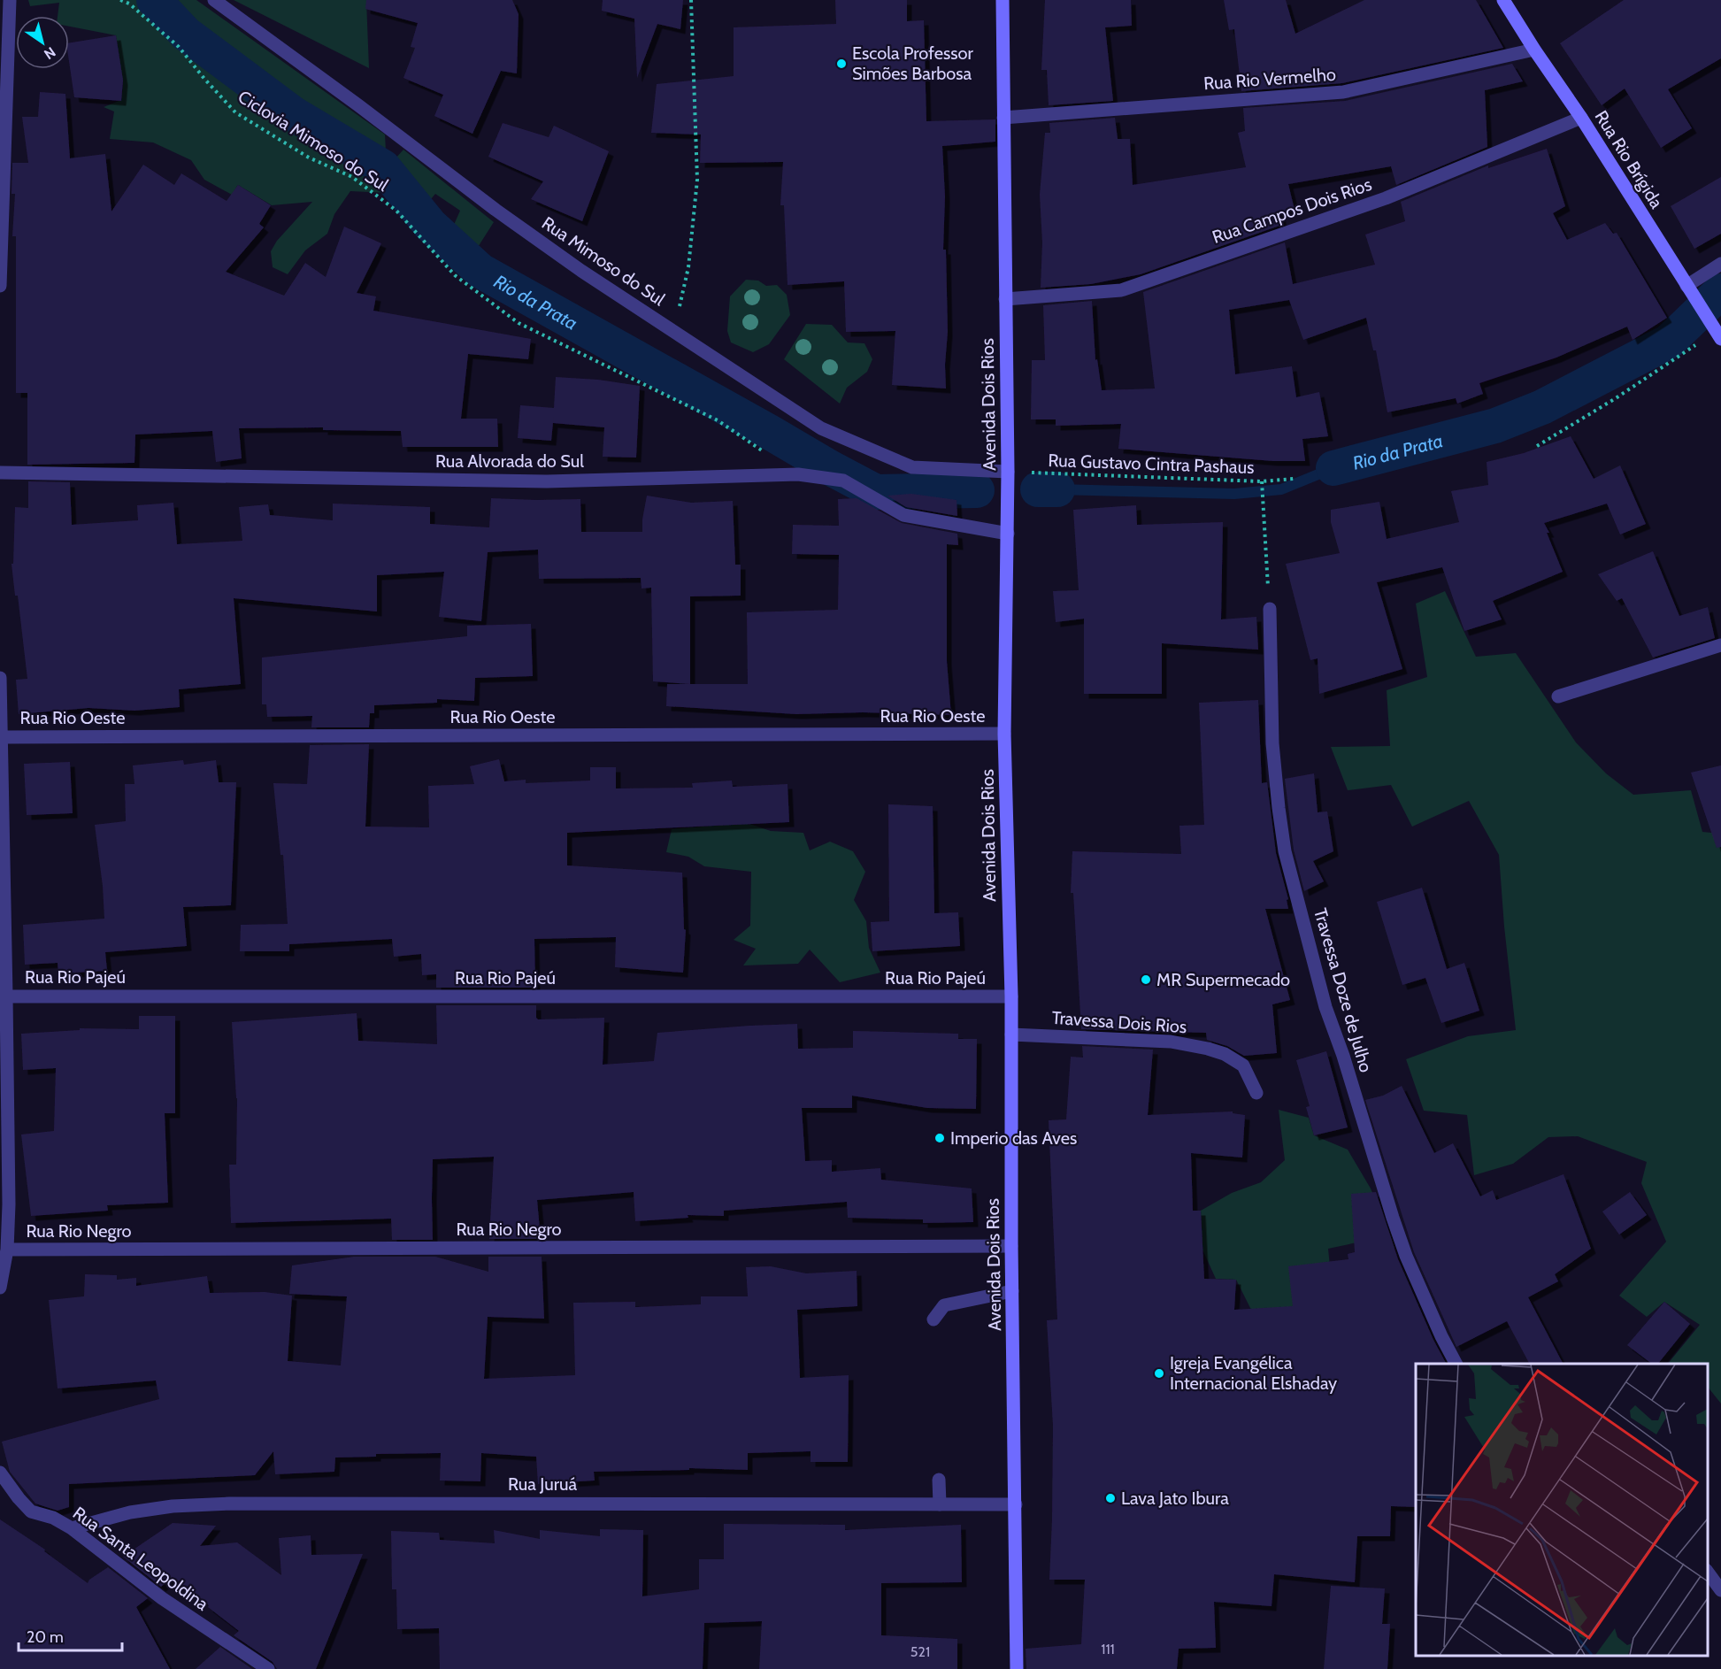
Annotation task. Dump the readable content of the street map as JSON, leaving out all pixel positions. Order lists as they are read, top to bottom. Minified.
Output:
{"streets":{"main road":["Rua Rio Brígida","Avenida Dois Rios"],"street":["Rua Rio Vermelho","Rua Campos Dois Rios","Rua Mimoso do Sul","Rua Alvorada do Sul","Rua Rio Oeste","Rua Rio Pajeú","Travessa Doze de Julho","Travessa Dois Rios","Rua Rio Negro","Rua Juruá","Rua Santa Leopoldina"],"path":["Ciclovia Mimoso do Sul","Rua Gustavo Cintra Pashaus"]},"crossings":[["Rua Rio Vermelho","Rua Rio Brígida"],["Rua Rio Vermelho","Avenida Dois Rios"],["Ciclovia Mimoso do Sul","Rua Alvorada do Sul"],["Rua Rio Brígida","Rua Campos Dois Rios"],["Rua Campos Dois Rios","Avenida Dois Rios"],["Rua Mimoso do Sul","Avenida Dois Rios"],["Rua Mimoso do Sul","Rua Gustavo Cintra Pashaus"],["Avenida Dois Rios","Rua Alvorada do Sul"],["Avenida Dois Rios","Rua Gustavo Cintra Pashaus"],["Avenida Dois Rios","Rua Rio Oeste"],["Avenida Dois Rios","Rua Rio Pajeú"],["Avenida Dois Rios","Travessa Dois Rios"],["Avenida Dois Rios","Rua Rio Negro"],["Avenida Dois Rios","Rua Juruá"],["Rua Juruá","Rua Santa Leopoldina"]],"water":["Rio da Prata"],"places":["Escola Professor Simões Barbosa","MR Supermecado","Imperio das Aves","Igreja Evangélica Internacional Elshaday","Lava Jato Ibura"],"house_numbers":["111","521"],"scale_bar":"20 m","north":"bottom right"}
